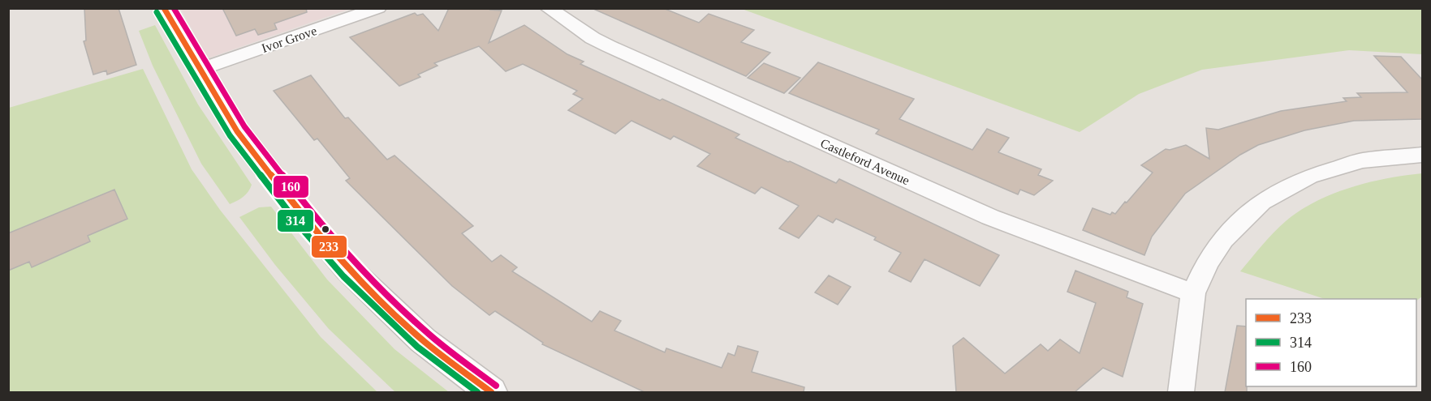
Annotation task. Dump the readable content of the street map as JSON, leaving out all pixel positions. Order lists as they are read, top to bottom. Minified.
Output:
{"streets":{"street":["Ivor Grove","Castleford Avenue"]},"lines":["transit line 233","transit line 160","transit line 314"],"legend":["233","314","160"]}
